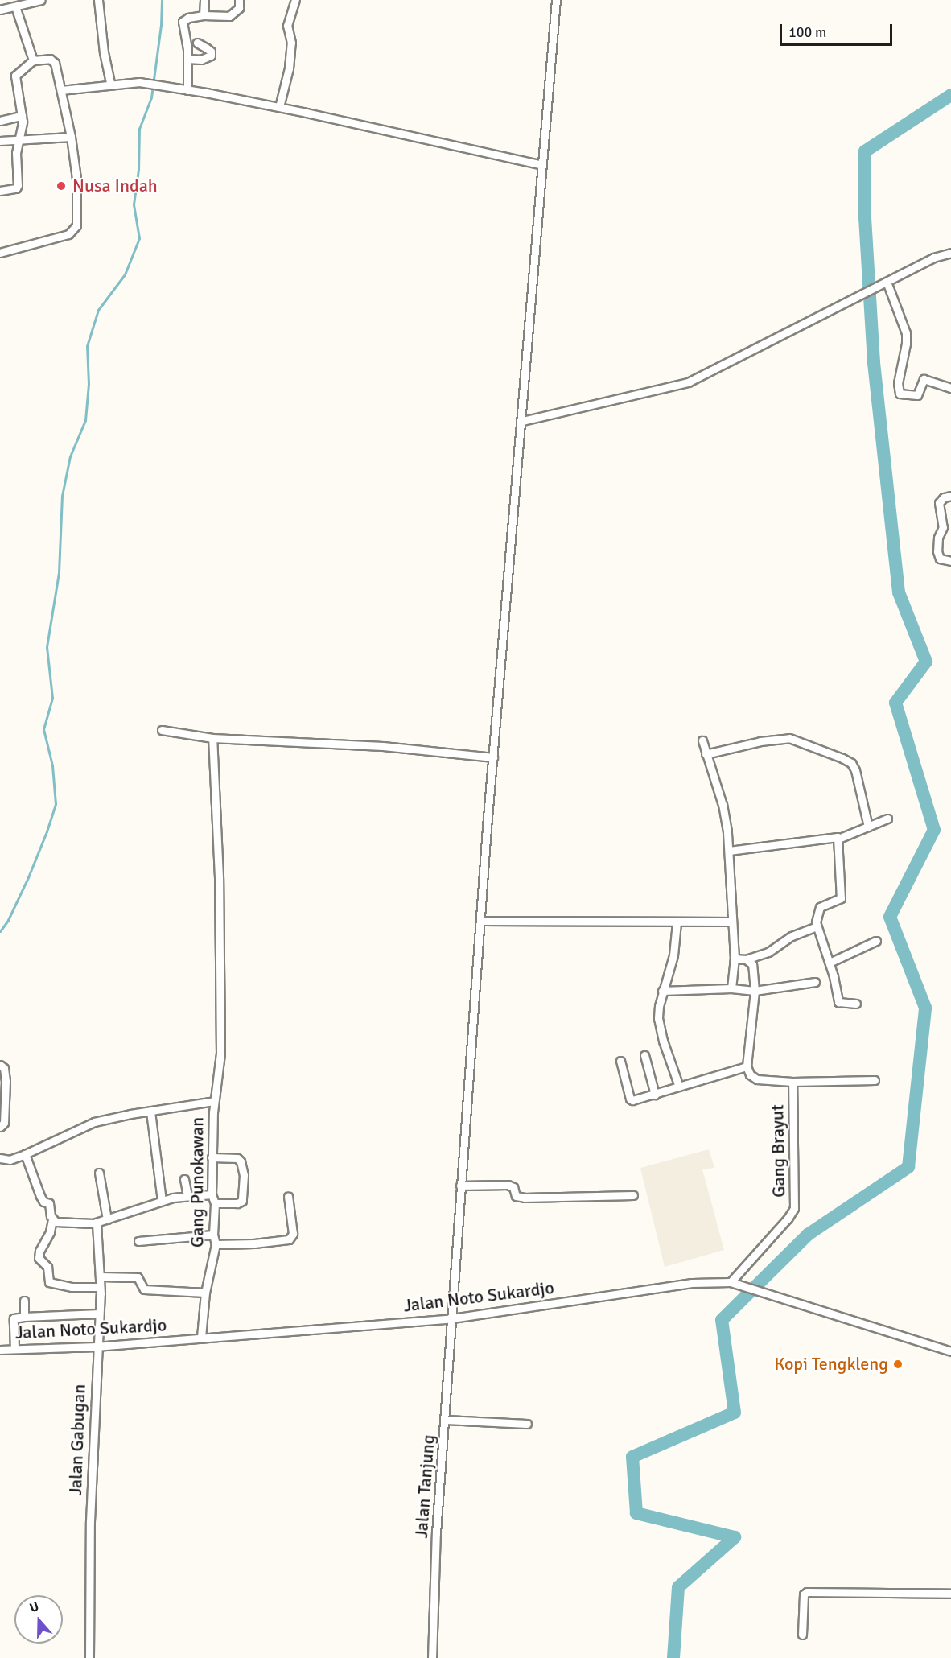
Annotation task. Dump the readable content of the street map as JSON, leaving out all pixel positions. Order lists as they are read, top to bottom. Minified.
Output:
{"streets":{"street":["Gang Brayut","Gang Punokawan","Jalan Noto Sukardjo","Jalan Gabugan","Jalan Tanjung"]},"crossings":[["Gang Brayut","Jalan Noto Sukardjo"],["Gang Punokawan","Jalan Noto Sukardjo"],["Jalan Noto Sukardjo","Jalan Gabugan"],["Jalan Noto Sukardjo","Jalan Tanjung"]],"places":["Nusa Indah","Kopi Tengkleng"],"scale_bar":"100 m","north":"top"}
